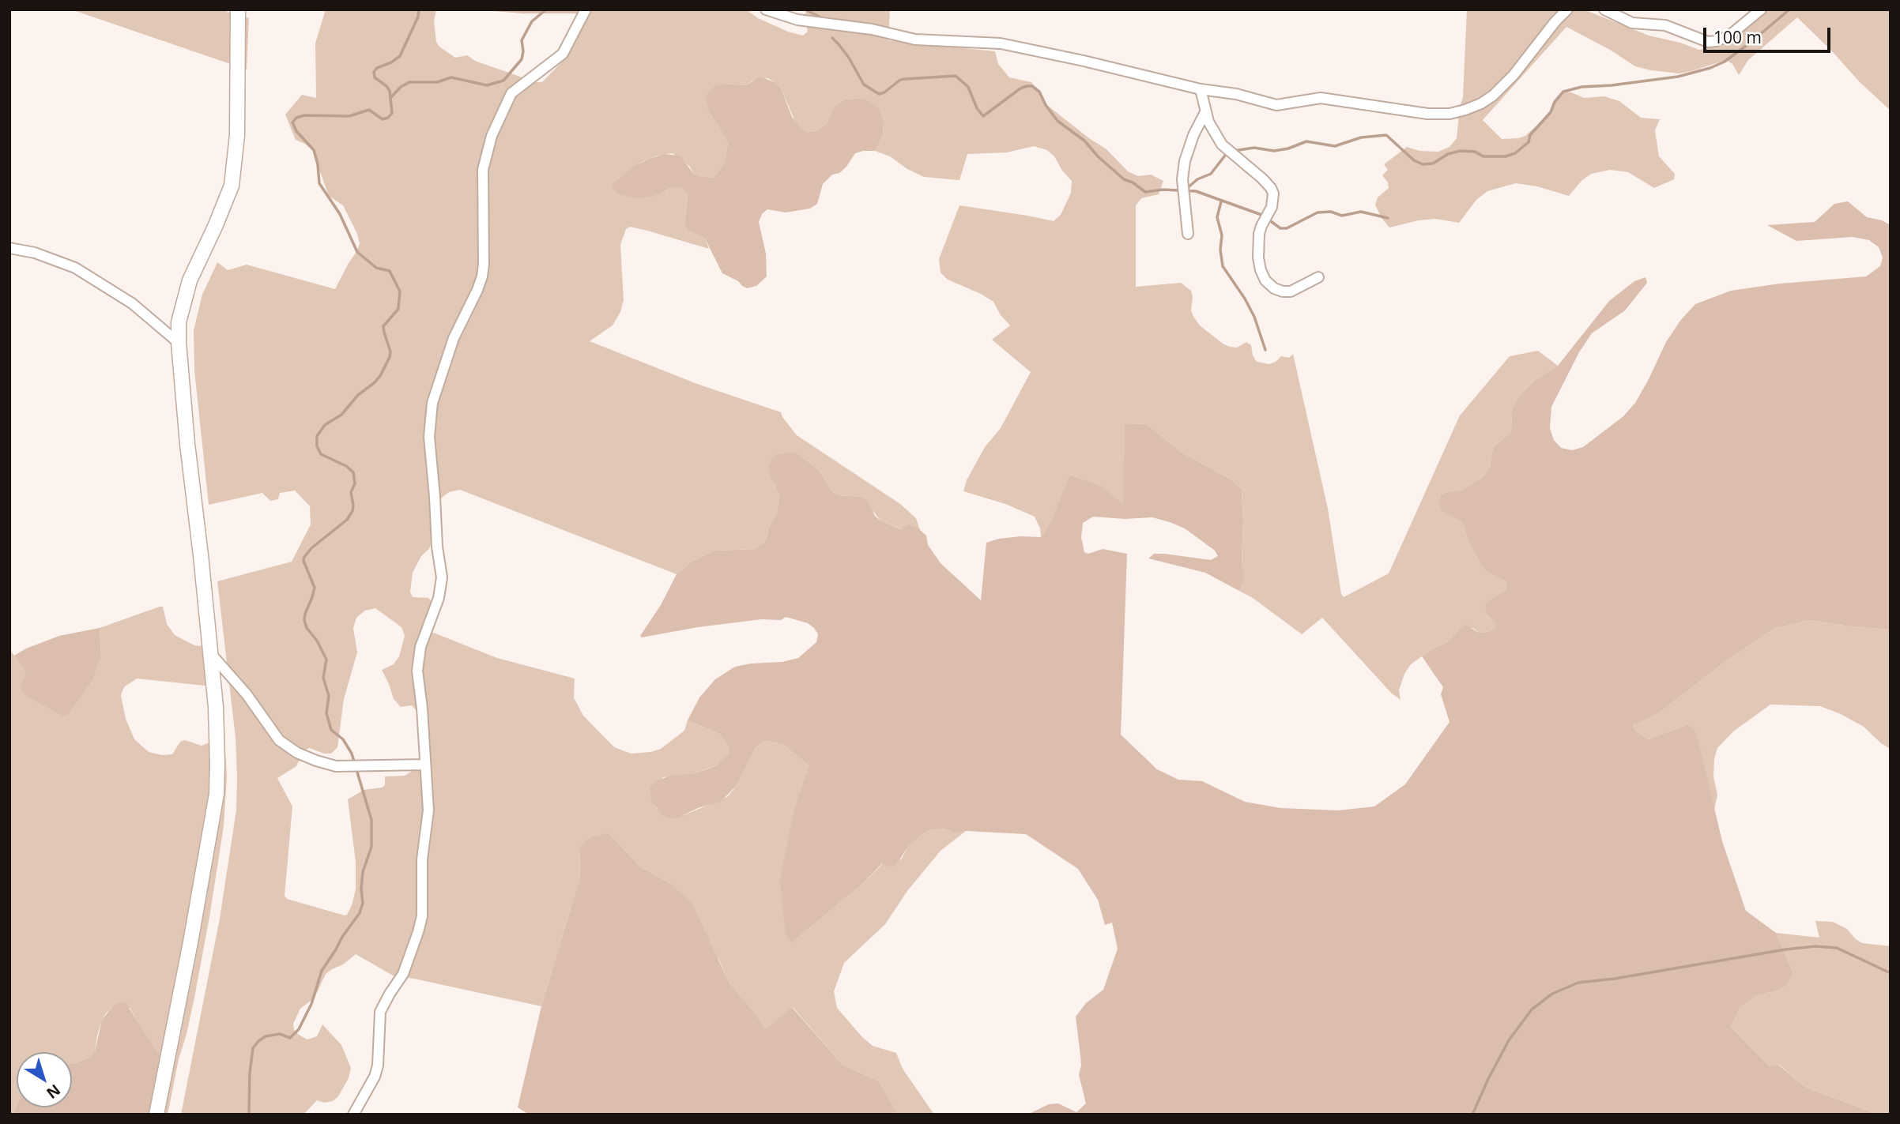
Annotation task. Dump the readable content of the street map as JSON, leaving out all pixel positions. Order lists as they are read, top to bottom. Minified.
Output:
{"scale_bar":"100 m","north":"bottom right"}
